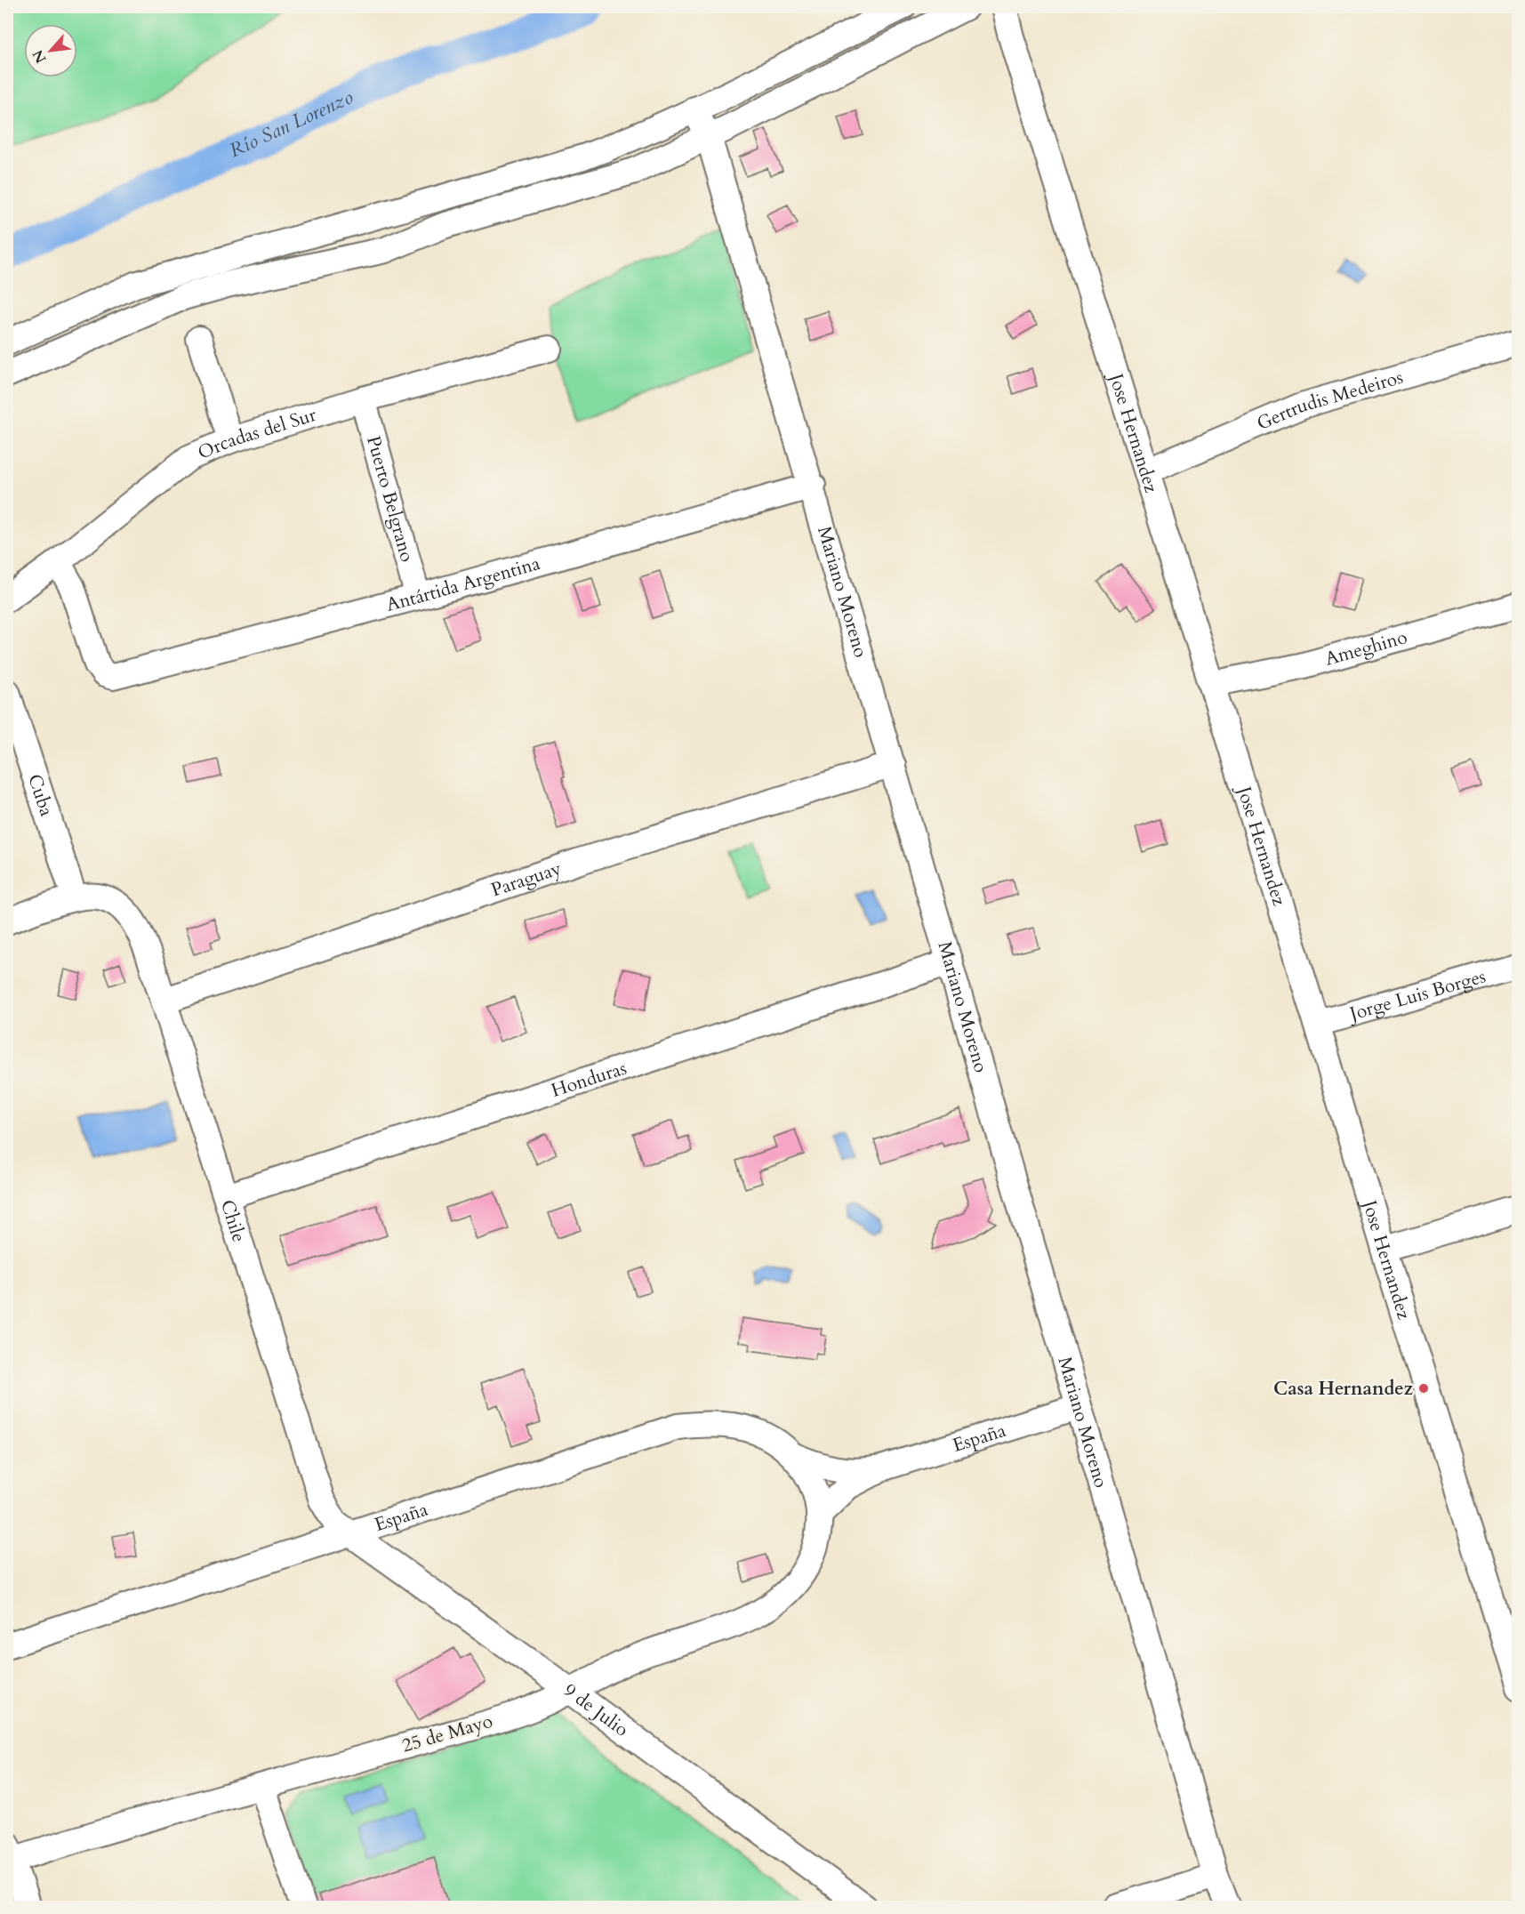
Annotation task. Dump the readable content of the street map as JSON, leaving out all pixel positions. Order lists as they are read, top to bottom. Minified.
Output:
{"streets":{"street":["Gertrudis Medeiros","Orcadas del Sur","Jose Hernandez","Puerto Belgrano","Antártida Argentina","Mariano Moreno","Ameghino","Cuba","Paraguay","Jorge Luis Borges","Honduras","Chile","España","9 de Julio","25 de Mayo"]},"crossings":[["Gertrudis Medeiros","Jose Hernandez"],["Orcadas del Sur","Puerto Belgrano"],["Orcadas del Sur","Antártida Argentina"],["Jose Hernandez","Ameghino"],["Jose Hernandez","Jorge Luis Borges"],["Puerto Belgrano","Antártida Argentina"],["Antártida Argentina","Mariano Moreno"],["Mariano Moreno","Paraguay"],["Mariano Moreno","Honduras"],["Mariano Moreno","España"],["Cuba","Chile"],["Paraguay","Chile"],["Honduras","Chile"],["Chile","9 de Julio"],["España","9 de Julio"],["España","25 de Mayo"],["9 de Julio","25 de Mayo"]],"water":["Río San Lorenzo"],"places":["Casa Hernandez"],"north":"bottom left"}
